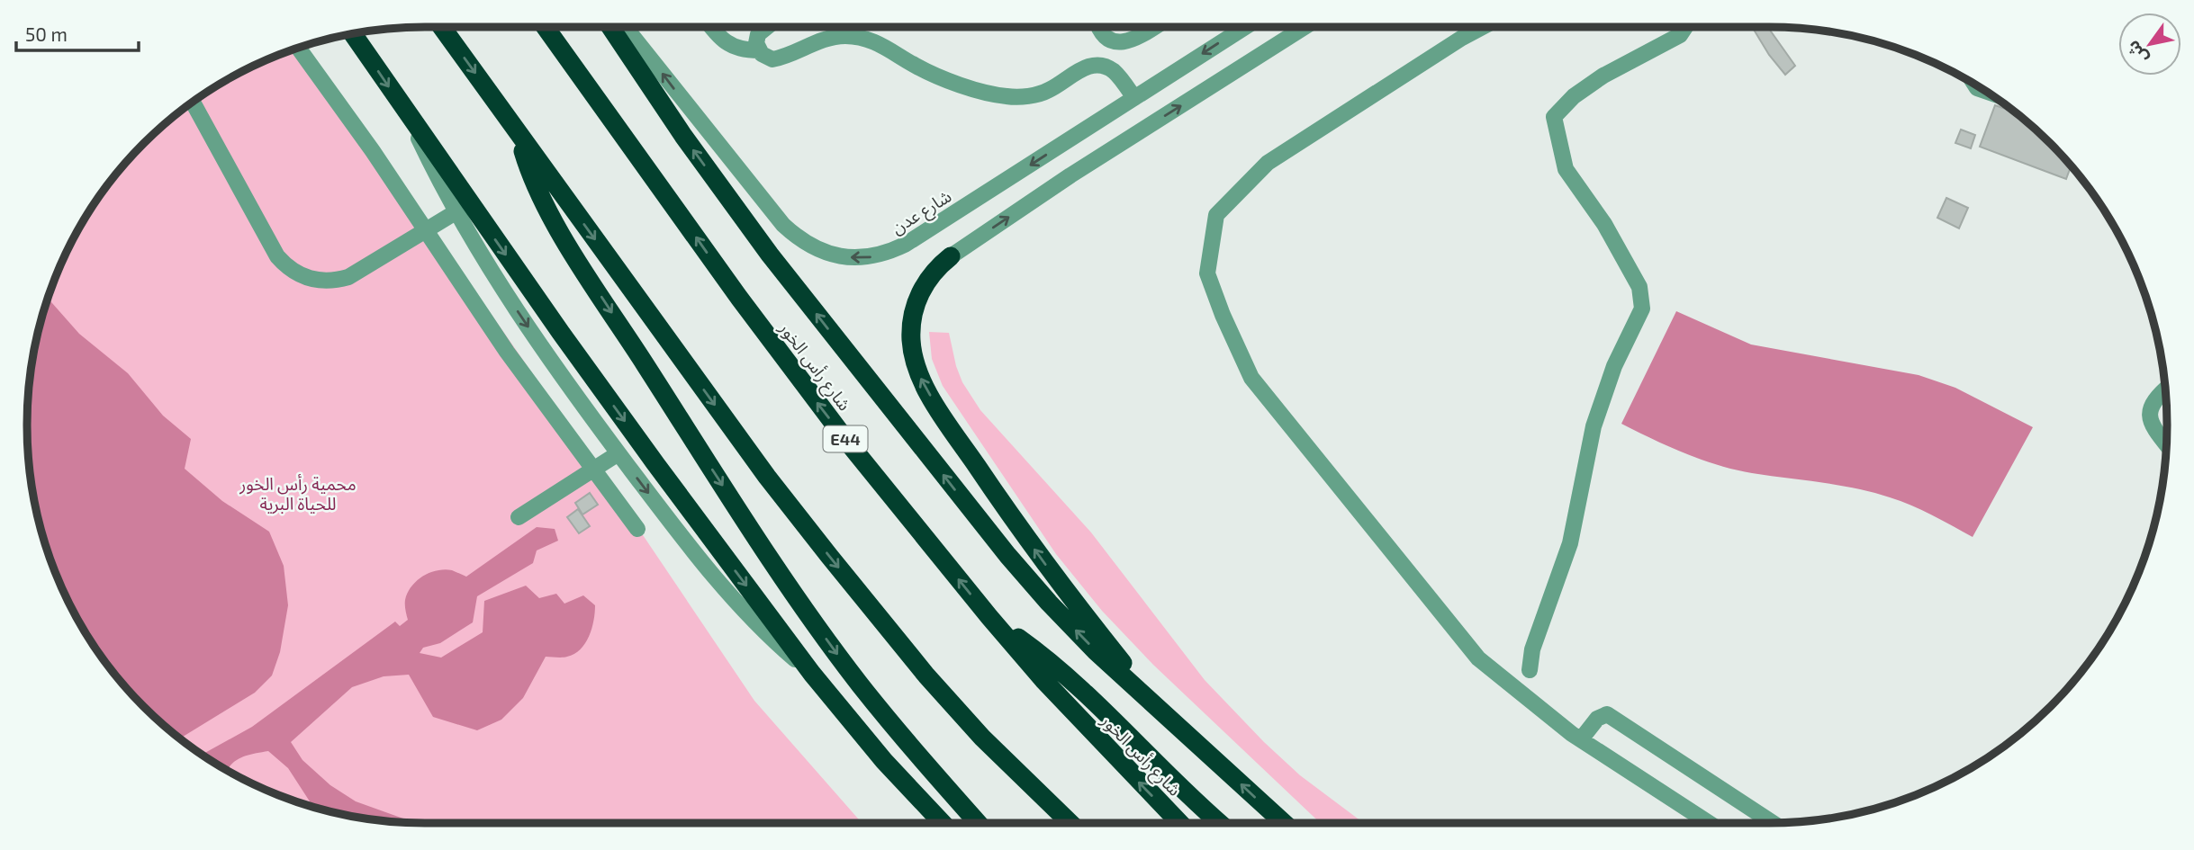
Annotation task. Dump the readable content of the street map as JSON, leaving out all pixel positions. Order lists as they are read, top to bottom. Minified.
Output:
{"streets":{"highway":["شارع رأس الخور","E44"],"street":["شارع عدن"]},"parks":["محمية رأس الخور للحياة البرية"],"scale_bar":"50 m","north":"bottom left"}
